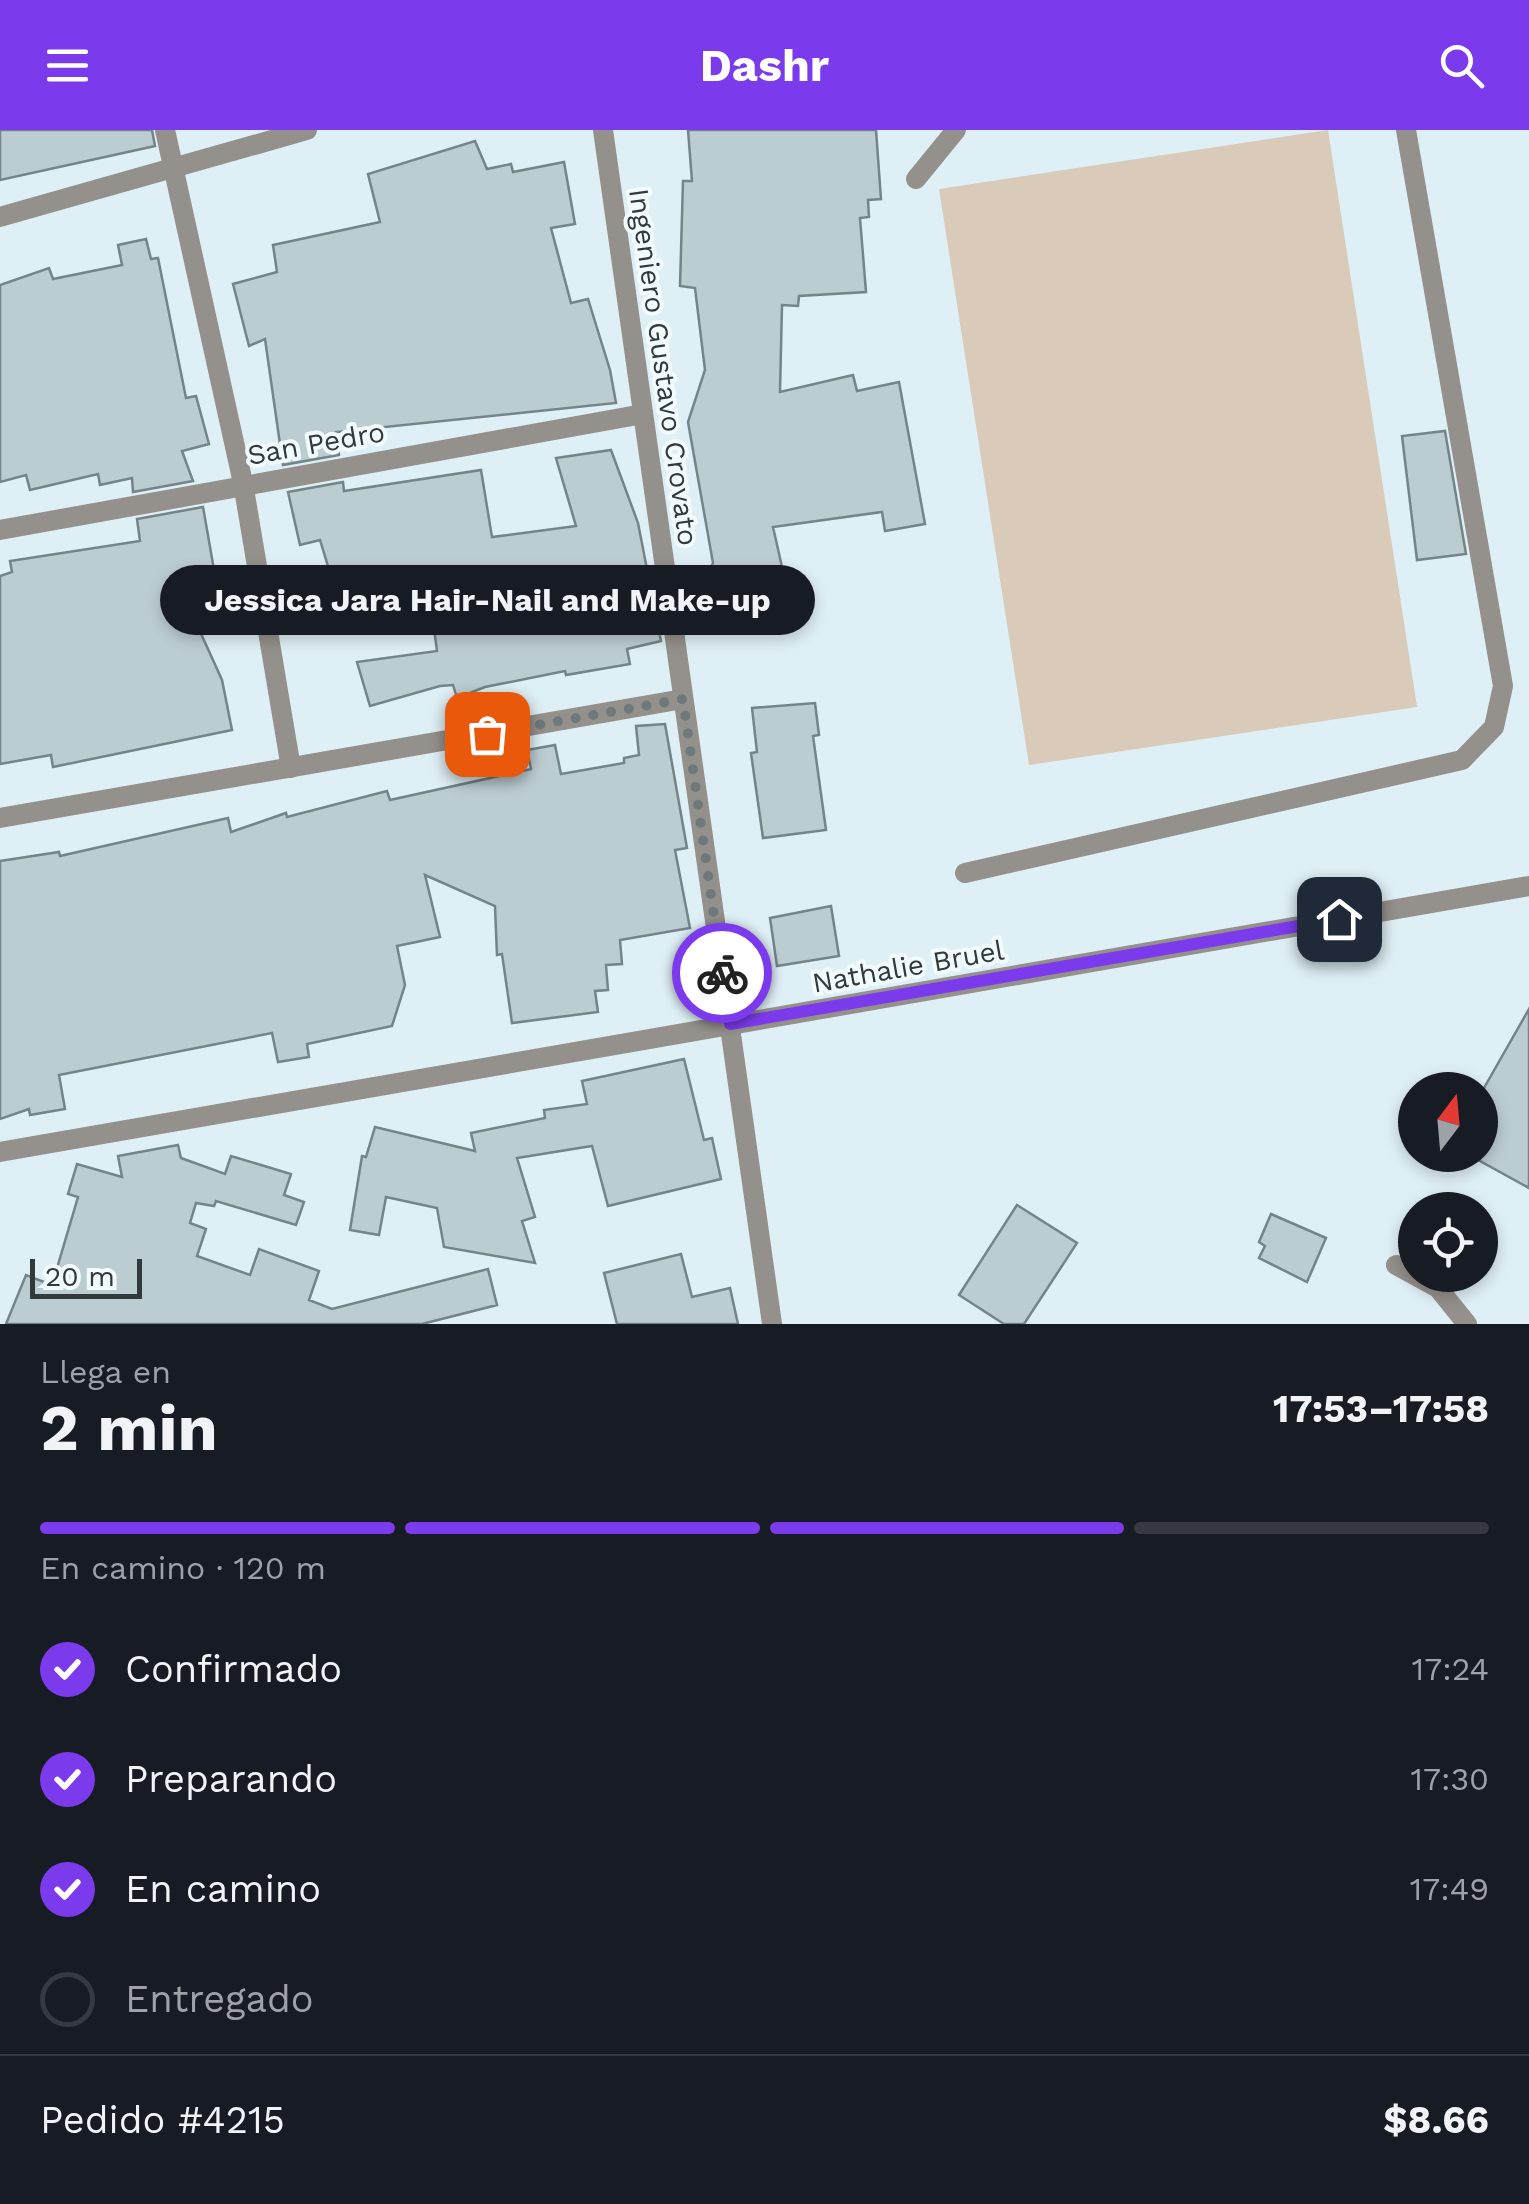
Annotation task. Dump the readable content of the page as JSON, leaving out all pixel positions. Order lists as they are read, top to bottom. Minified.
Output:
{"streets":{"street":["Ingeniero Gustavo Crovato","San Pedro","Nathalie Bruel"]},"crossings":[["Ingeniero Gustavo Crovato","San Pedro"],["Ingeniero Gustavo Crovato","Nathalie Bruel"]],"places":["Jessica Jara Hair-Nail and Make-up"],"scale_bar":"20 m","north":"top","page":{"header":"Dashr","bubble":"Jessica Jara Hair-Nail and Make-up","scale":"20 m","heading":["2 min","Llega en","17:53–17:58"],"panel":["Pedido #4215","$8.66"],"bar":"En camino · 120 m","list":[["Confirmado","17:24"],["Preparando","17:30"],["En camino","17:49"],"Entregado"]}}
